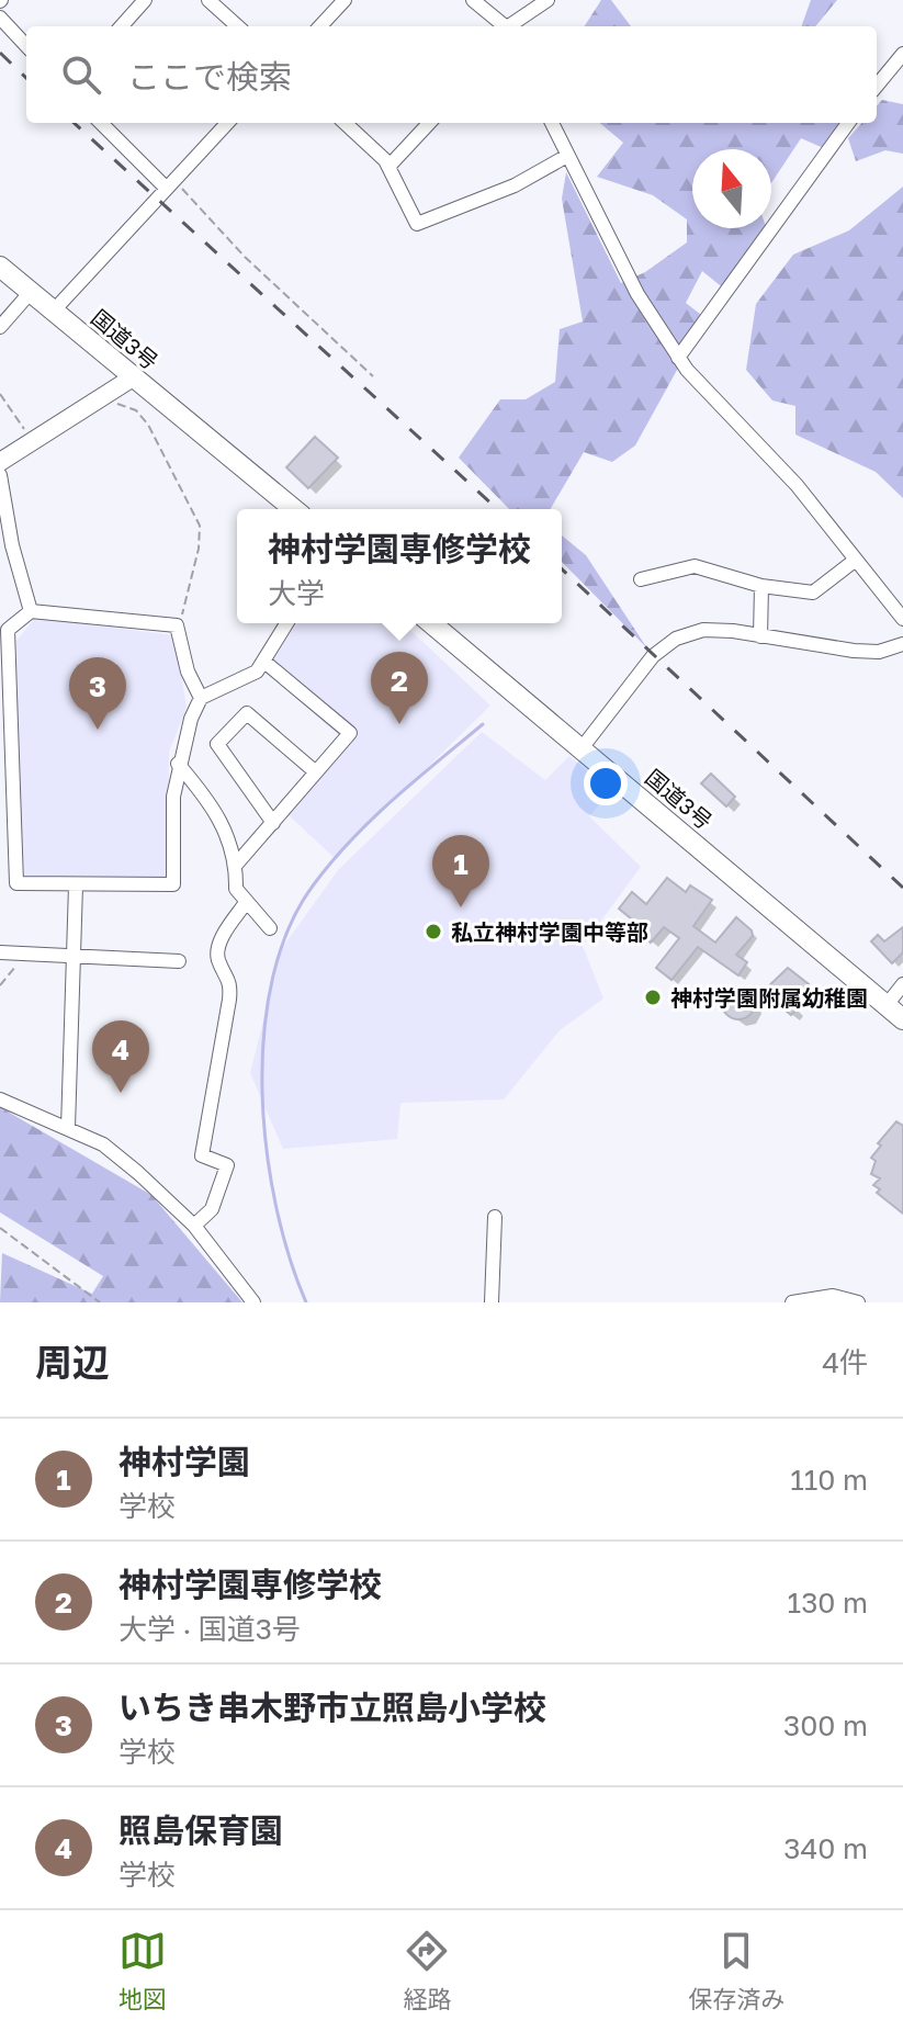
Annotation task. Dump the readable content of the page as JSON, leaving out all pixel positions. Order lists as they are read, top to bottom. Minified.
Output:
{"streets":{"highway":["国道3号"]},"places":["私立神村学園中等部","神村学園附属幼稚園"],"north":"top","page":{"search":"ここで検索","popup":["神村学園専修学校","大学"],"pins":["2","3","1","4"],"heading":["周辺","4件"],"list":[{"mark":"1","name":"神村学園","note":"学校","value":"110 m"},{"mark":"2","name":"神村学園専修学校","note":"大学 · 国道3号","value":"130 m"},{"mark":"3","name":"いちき串木野市立照島小学校","note":"学校","value":"300 m"},{"mark":"4","name":"照島保育園","note":"学校","value":"340 m"}],"nav":["地図","経路","保存済み"]}}
